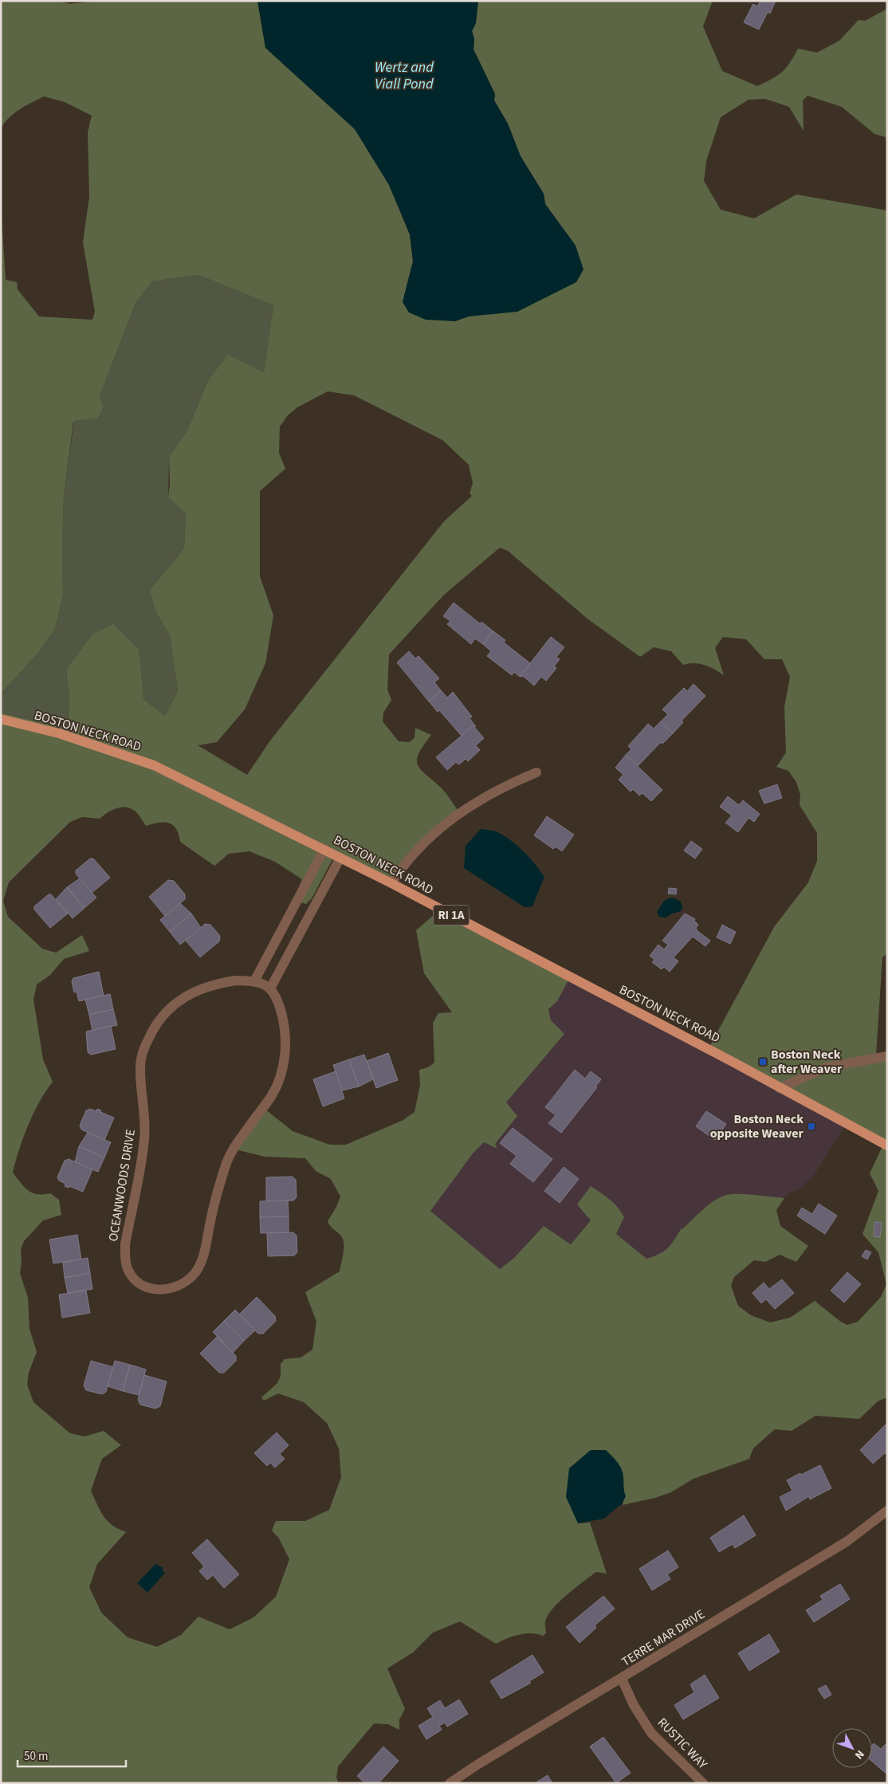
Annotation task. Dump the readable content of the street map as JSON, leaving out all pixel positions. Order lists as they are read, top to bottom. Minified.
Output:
{"streets":{"main road":["BOSTON NECK ROAD","RI 1A"],"street":["OCEANWOODS DRIVE","TERRE MAR DRIVE","RUSTIC WAY"]},"crossings":[["TERRE MAR DRIVE","RUSTIC WAY"]],"water":["Wertz and Viall Pond"],"places":{"transit":["Boston Neck after Weaver","Boston Neck opposite Weaver"]},"scale_bar":"50 m","north":"bottom right"}
